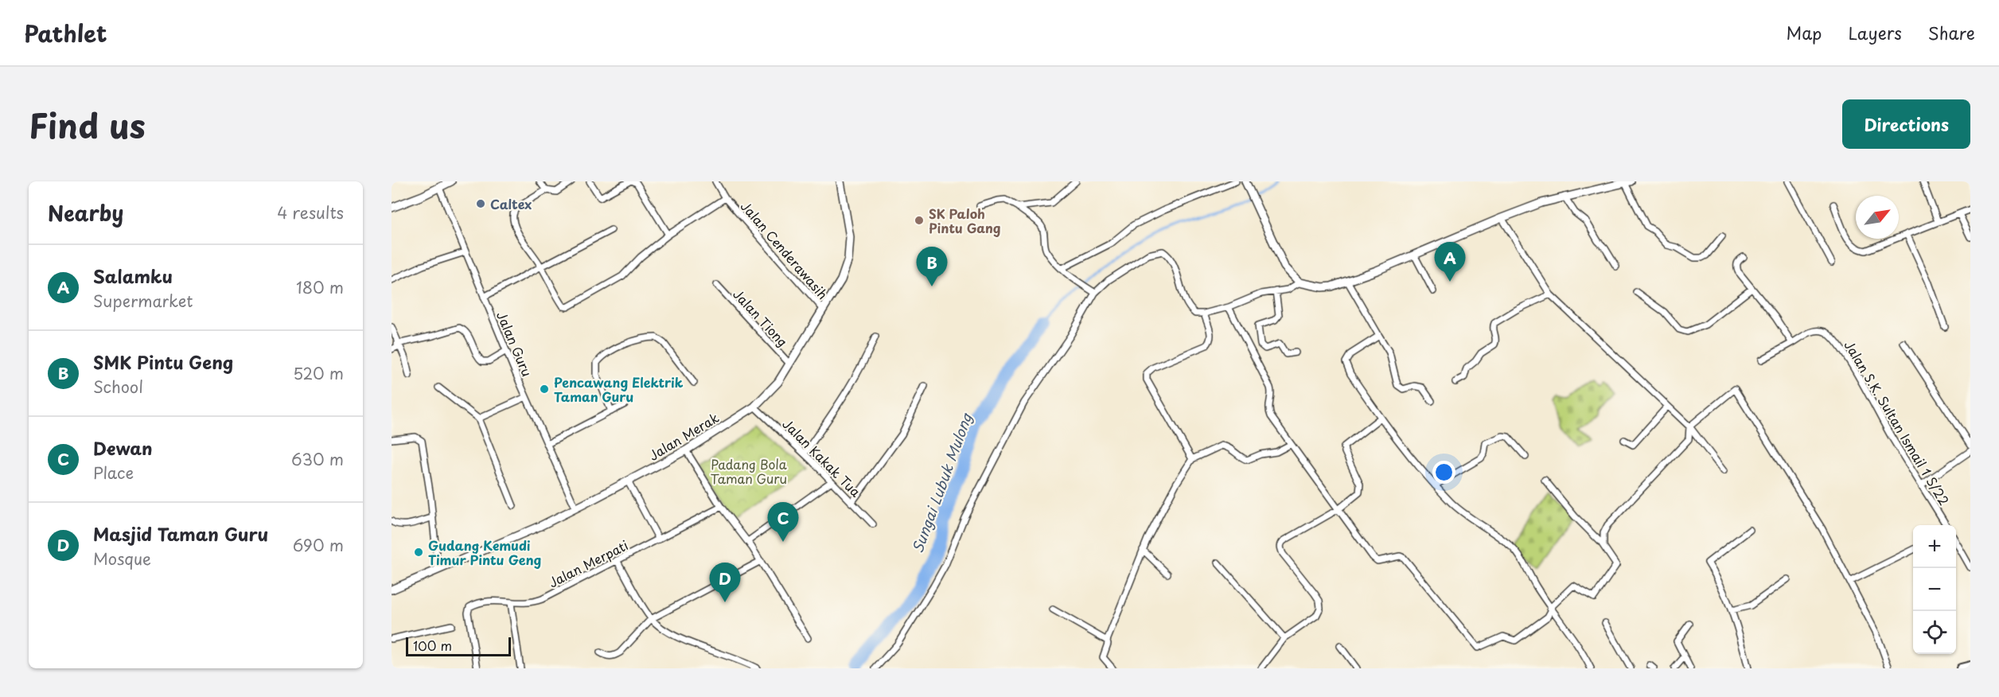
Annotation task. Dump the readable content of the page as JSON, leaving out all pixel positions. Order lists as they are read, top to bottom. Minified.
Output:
{"streets":{"street":["Jalan Cenderawasih","Jalan Tiong","Jalan Guru","Jalan S.K. Sultan Ismail 1 S/22","Jalan Merak","Jalan Kakak Tua","Jalan Merpati"]},"crossings":[["Jalan Cenderawasih","Jalan Merak"],["Jalan Tiong","Jalan Merak"],["Jalan Guru","Jalan Merak"],["Jalan Merak","Jalan Kakak Tua"]],"water":["Sungai Lubuk Mulong"],"parks":["Padang Bola Taman Guru"],"places":["Caltex","SK Paloh Pintu Gang","Pencawang Elektrik Taman Guru","Gudang Kemudi Timur Pintu Geng"],"scale_bar":"100 m","north":"top right","page":{"header":"Pathlet","nav":["Map","Layers","Share"],"title":"Find us","buttons":"Directions","heading":["Nearby","4 results"],"pins":["A","B","C","D"],"list":[{"mark":"A","name":"Salamku","note":"Supermarket","value":"180 m"},{"mark":"B","name":"SMK Pintu Geng","note":"School","value":"520 m"},{"mark":"C","name":"Dewan","note":"Place","value":"630 m"},{"mark":"D","name":"Masjid Taman Guru","note":"Mosque","value":"690 m"}],"map_buttons":["+","−"],"scale":"100 m"}}
